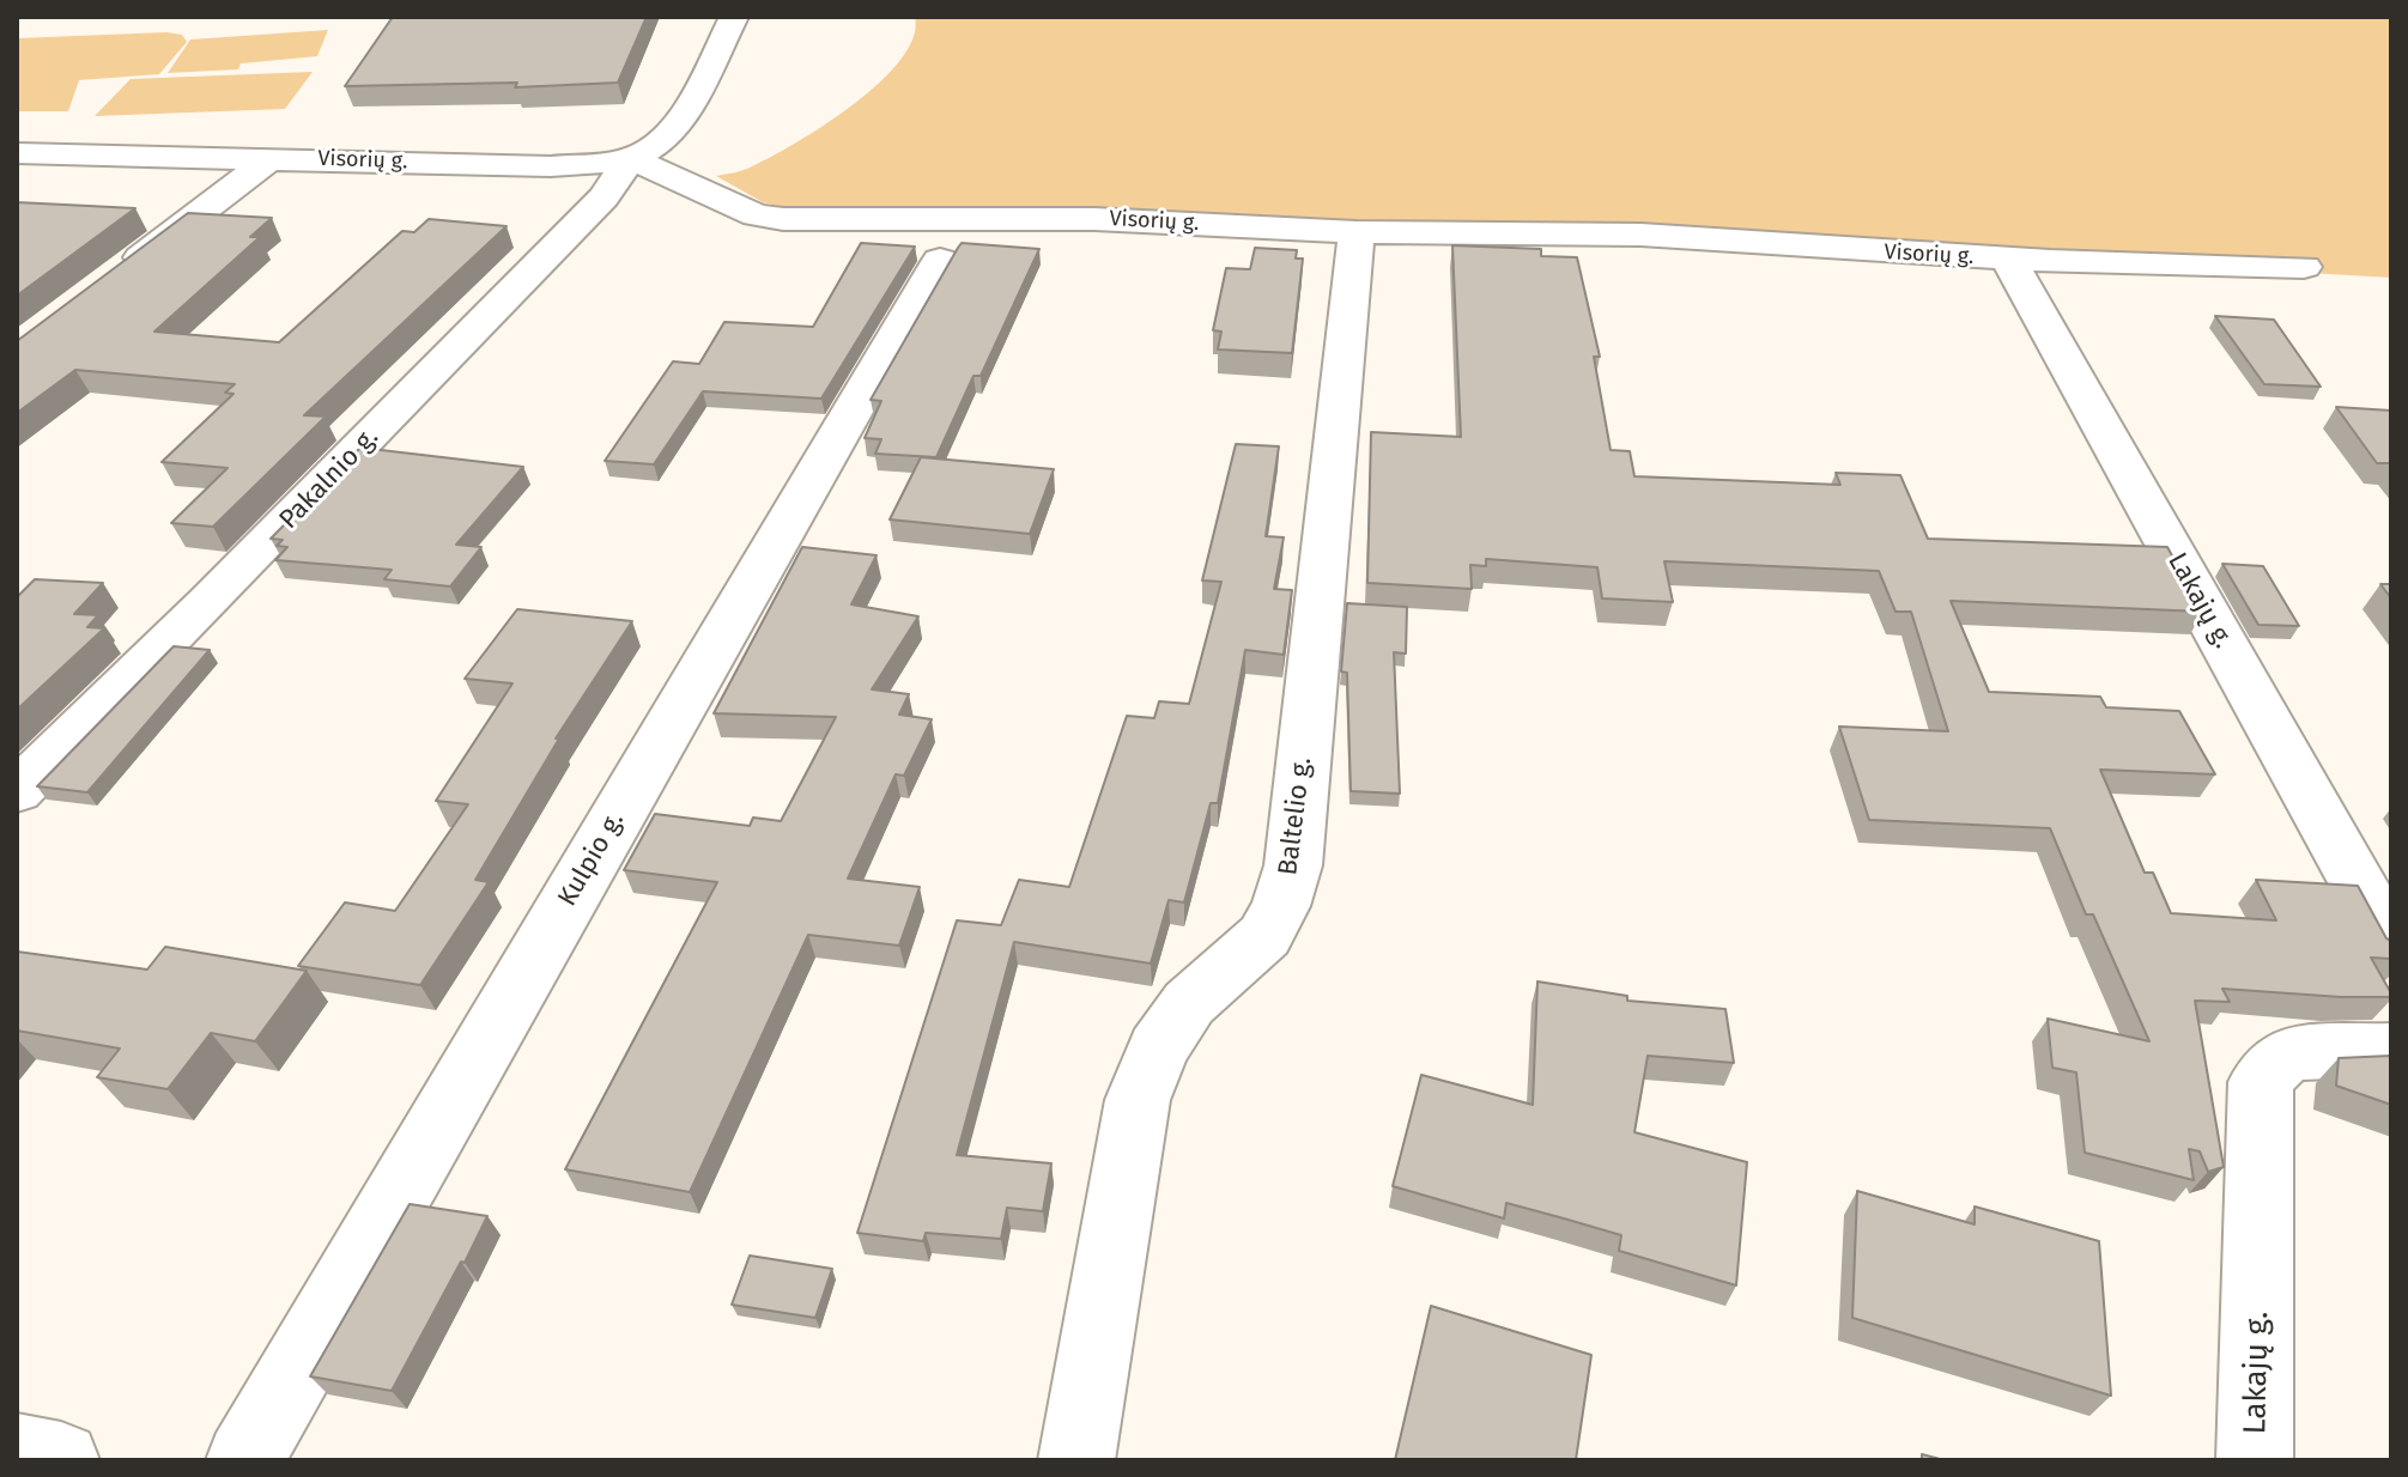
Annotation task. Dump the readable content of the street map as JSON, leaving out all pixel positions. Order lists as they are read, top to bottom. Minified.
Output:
{"streets":{"street":["Visorių g.","Pakalnio g.","Lakajų g.","Baltelio g.","Kulpio g."]},"crossings":[["Visorių g.","Pakalnio g."],["Visorių g.","Lakajų g."],["Visorių g.","Baltelio g."]]}
